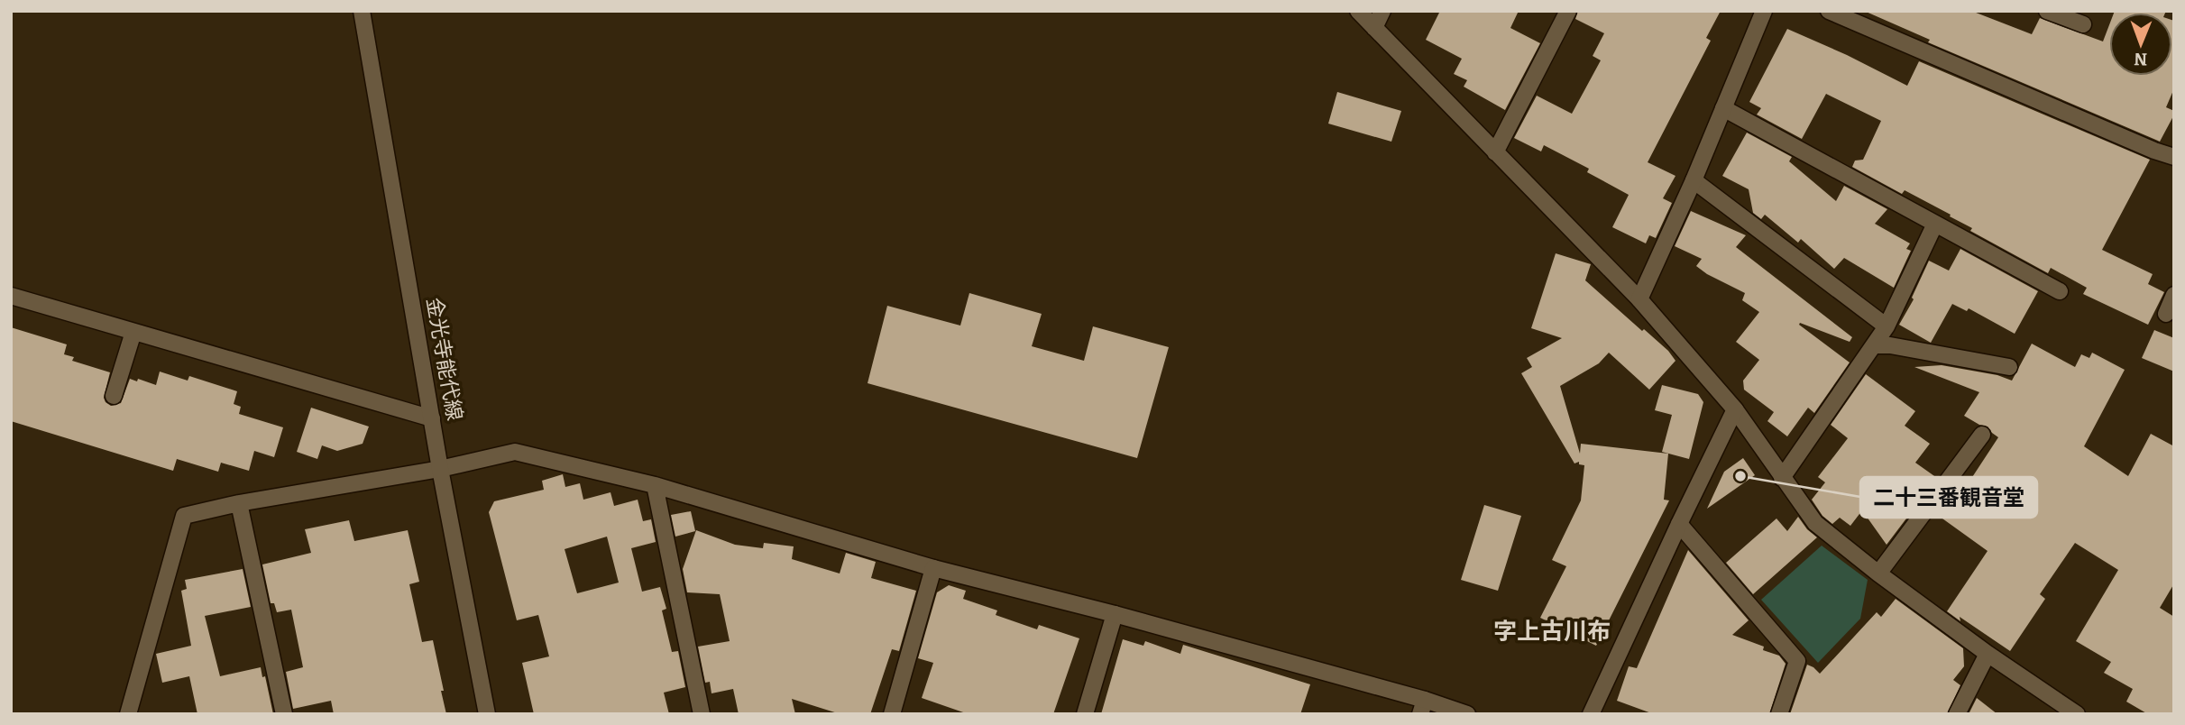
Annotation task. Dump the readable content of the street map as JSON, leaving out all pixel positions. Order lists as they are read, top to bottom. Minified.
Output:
{"streets":{"street":["金光寺能代線"]},"districts":["字上古川布"],"places":["二十三番観音堂"],"north":"bottom"}
